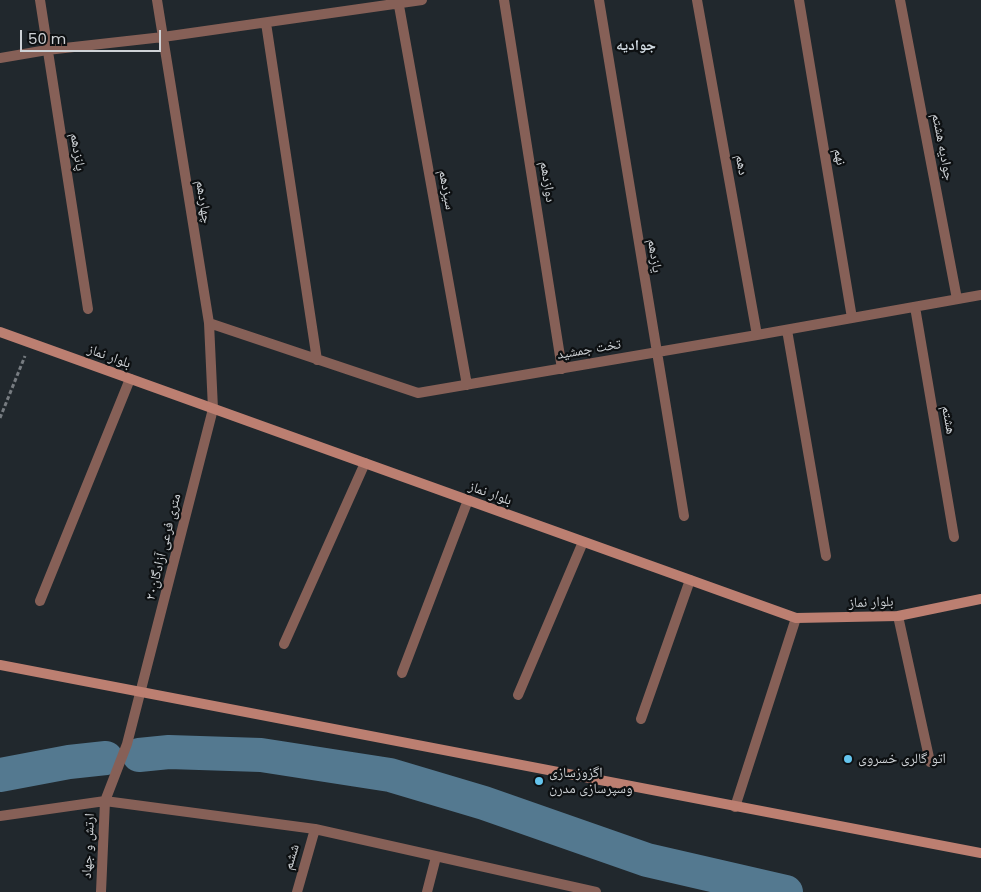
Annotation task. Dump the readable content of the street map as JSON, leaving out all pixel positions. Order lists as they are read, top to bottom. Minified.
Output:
{"streets":{"main road":["بلوار نماز"],"street":["جوادیه هشتم","پانزدهم","نهم","دهم","دوازدهم","سیزدهم","چهاردهم","یازدهم","تخت جمشید","هشتم","۲۰متری فرعی آزادگان","ارتش و جهاد","ششم"]},"crossings":[["جوادیه هشتم","تخت جمشید"],["نهم","تخت جمشید"],["دهم","تخت جمشید"],["دوازدهم","تخت جمشید"],["سیزدهم","تخت جمشید"],["چهاردهم","تخت جمشید"],["چهاردهم","بلوار نماز"],["چهاردهم","۲۰متری فرعی آزادگان"],["یازدهم","تخت جمشید"],["تخت جمشید","هشتم"],["بلوار نماز","۲۰متری فرعی آزادگان"],["۲۰متری فرعی آزادگان","ارتش و جهاد"]],"districts":["جوادیه"],"places":["اتو گالری خسروی","اگزوزسازی وسپرسازی مدرن"],"scale_bar":"50 m"}
